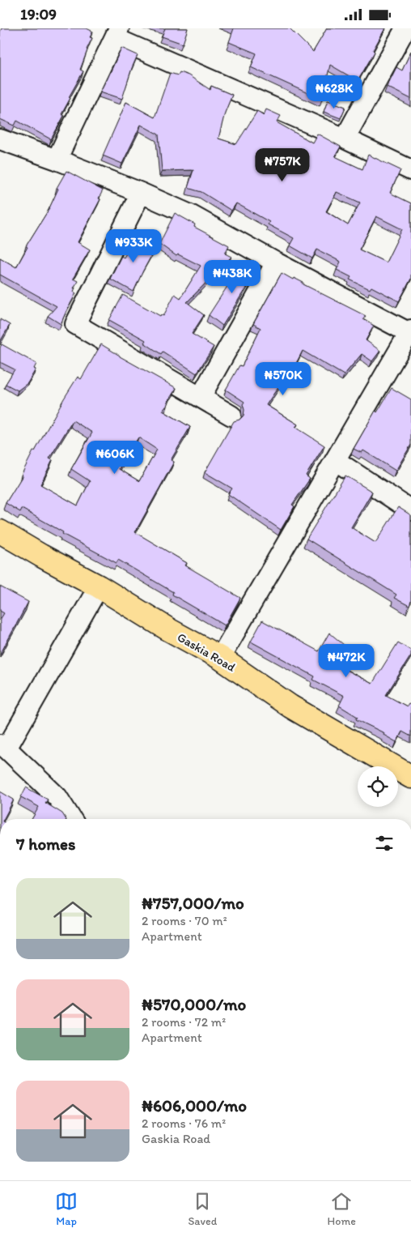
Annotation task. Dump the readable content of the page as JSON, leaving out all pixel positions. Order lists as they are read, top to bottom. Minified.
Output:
{"streets":{"main road":["Gaskia Road"]},"page":{"status":"19:09","price":["₦628K","₦757K","₦933K","₦438K","₦570K","₦606K","₦472K"],"heading":"7 homes","list":[{"name":"₦757,000/mo","note":"2 rooms · 70 m² · Apartment"},{"name":"₦570,000/mo","note":"2 rooms · 72 m² · Apartment"},{"name":"₦606,000/mo","note":"2 rooms · 76 m² · Gaskia Road"}],"tabs":["Map","Saved","Home"]}}
